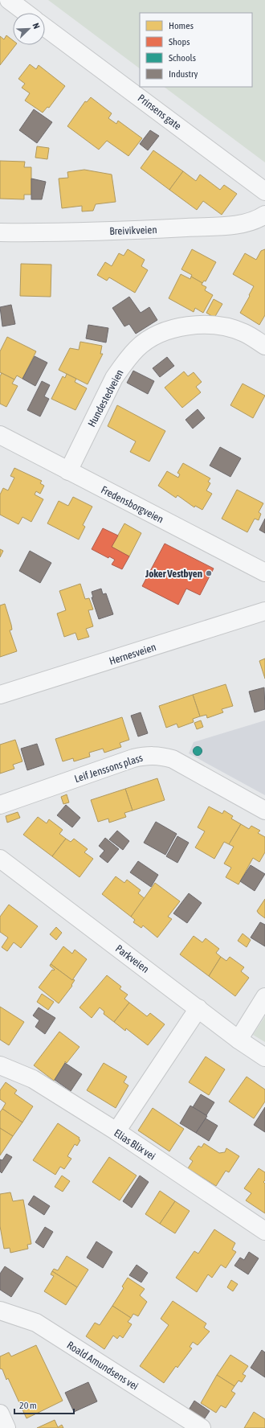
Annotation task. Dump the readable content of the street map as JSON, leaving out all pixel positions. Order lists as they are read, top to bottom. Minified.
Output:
{"streets":{"street":["Prinsens gate","Breivikveien","Hundestedveien","Fredensborgveien","Hernesveien","Leif Jenssons plass","Parkveien","Elias Blix vei","Roald Amundsens vei"]},"crossings":[["Hundestedveien","Fredensborgveien"]],"places":["Joker Vestbyen"],"legend":["Homes","Shops","Schools","Industry"],"scale_bar":"20 m","north":"top right"}
